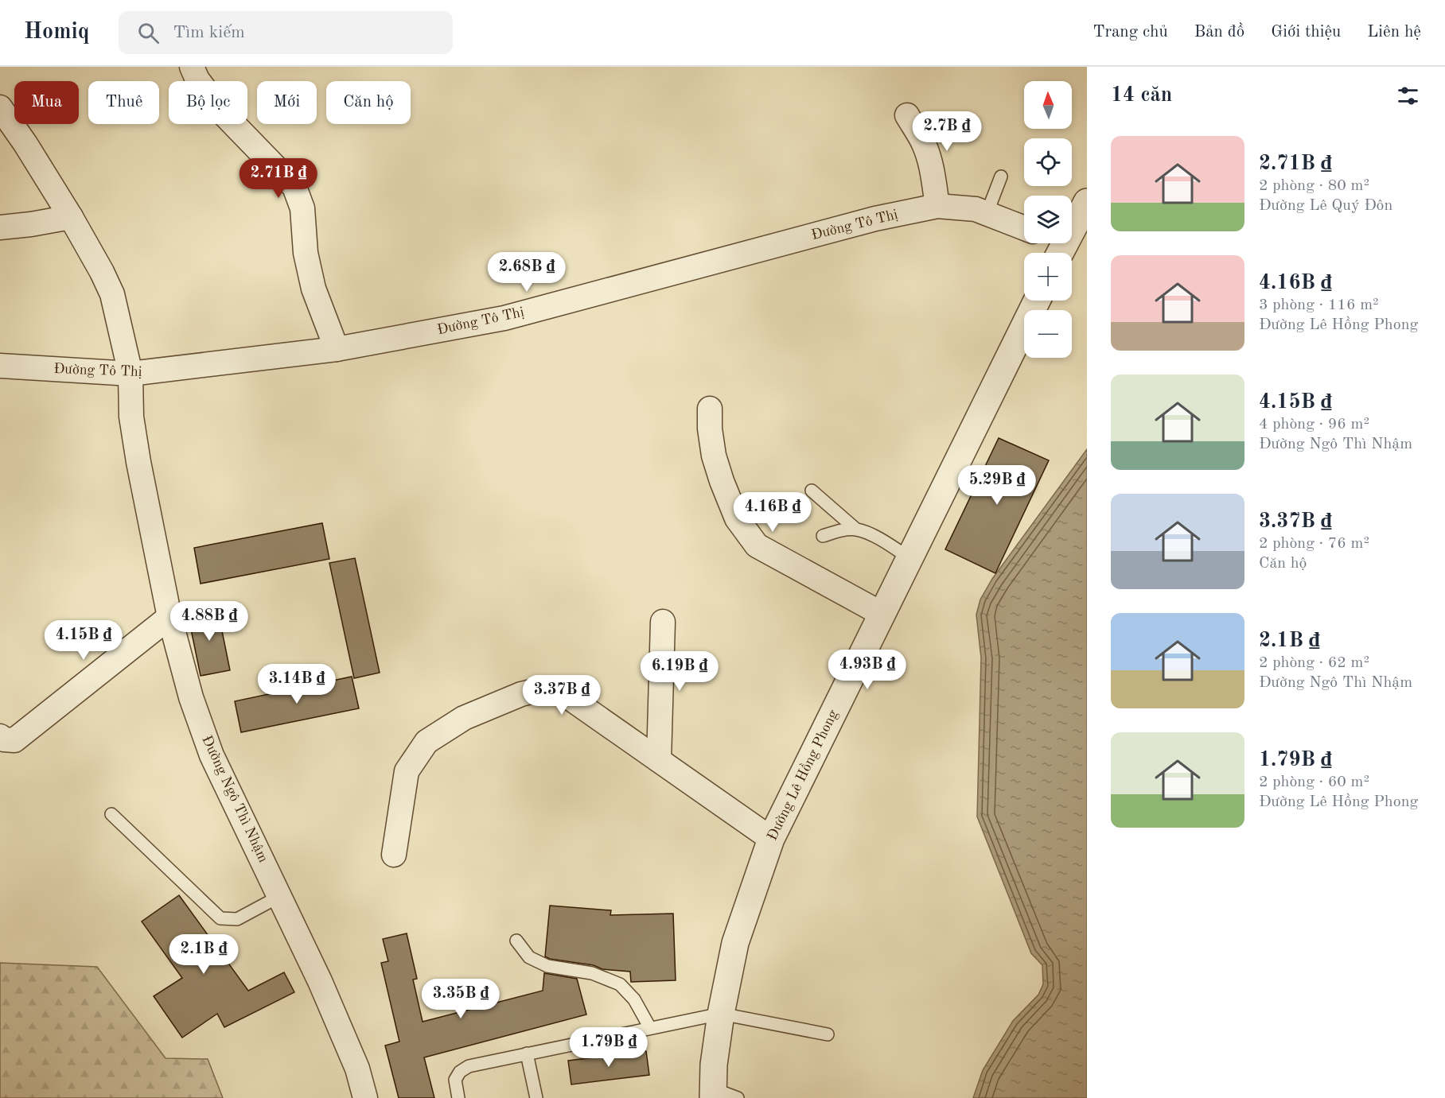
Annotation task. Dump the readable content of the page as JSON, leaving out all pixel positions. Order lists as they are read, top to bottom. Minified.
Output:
{"streets":{"street":["Đường Tô Thị","Đường Lê Hồng Phong","Đường Ngô Thì Nhậm"]},"crossings":[["Đường Tô Thị","Đường Ngô Thì Nhậm"]],"north":"top","page":{"header":"Homiq","search":"Tìm kiếm","nav":["Trang chủ","Bản đồ","Giới thiệu","Liên hệ"],"heading":"14 căn","map_buttons":["+","−"],"chip":["Mua","Thuê","Bộ lọc","Mới","Căn hộ"],"price":["2.7B ₫","2.71B ₫","2.68B ₫","5.29B ₫","4.16B ₫","4.88B ₫","4.15B ₫","4.93B ₫","6.19B ₫","3.14B ₫","3.37B ₫","2.1B ₫","3.35B ₫","1.79B ₫"],"list":[{"name":"2.71B ₫","note":"2 phòng · 80 m² · Đường Lê Quý Đôn"},{"name":"4.16B ₫","note":"3 phòng · 116 m² · Đường Lê Hồng Phong"},{"name":"4.15B ₫","note":"4 phòng · 96 m² · Đường Ngô Thì Nhậm"},{"name":"3.37B ₫","note":"2 phòng · 76 m² · Căn hộ"},{"name":"2.1B ₫","note":"2 phòng · 62 m² · Đường Ngô Thì Nhậm"},{"name":"1.79B ₫","note":"2 phòng · 60 m² · Đường Lê Hồng Phong"}]}}
